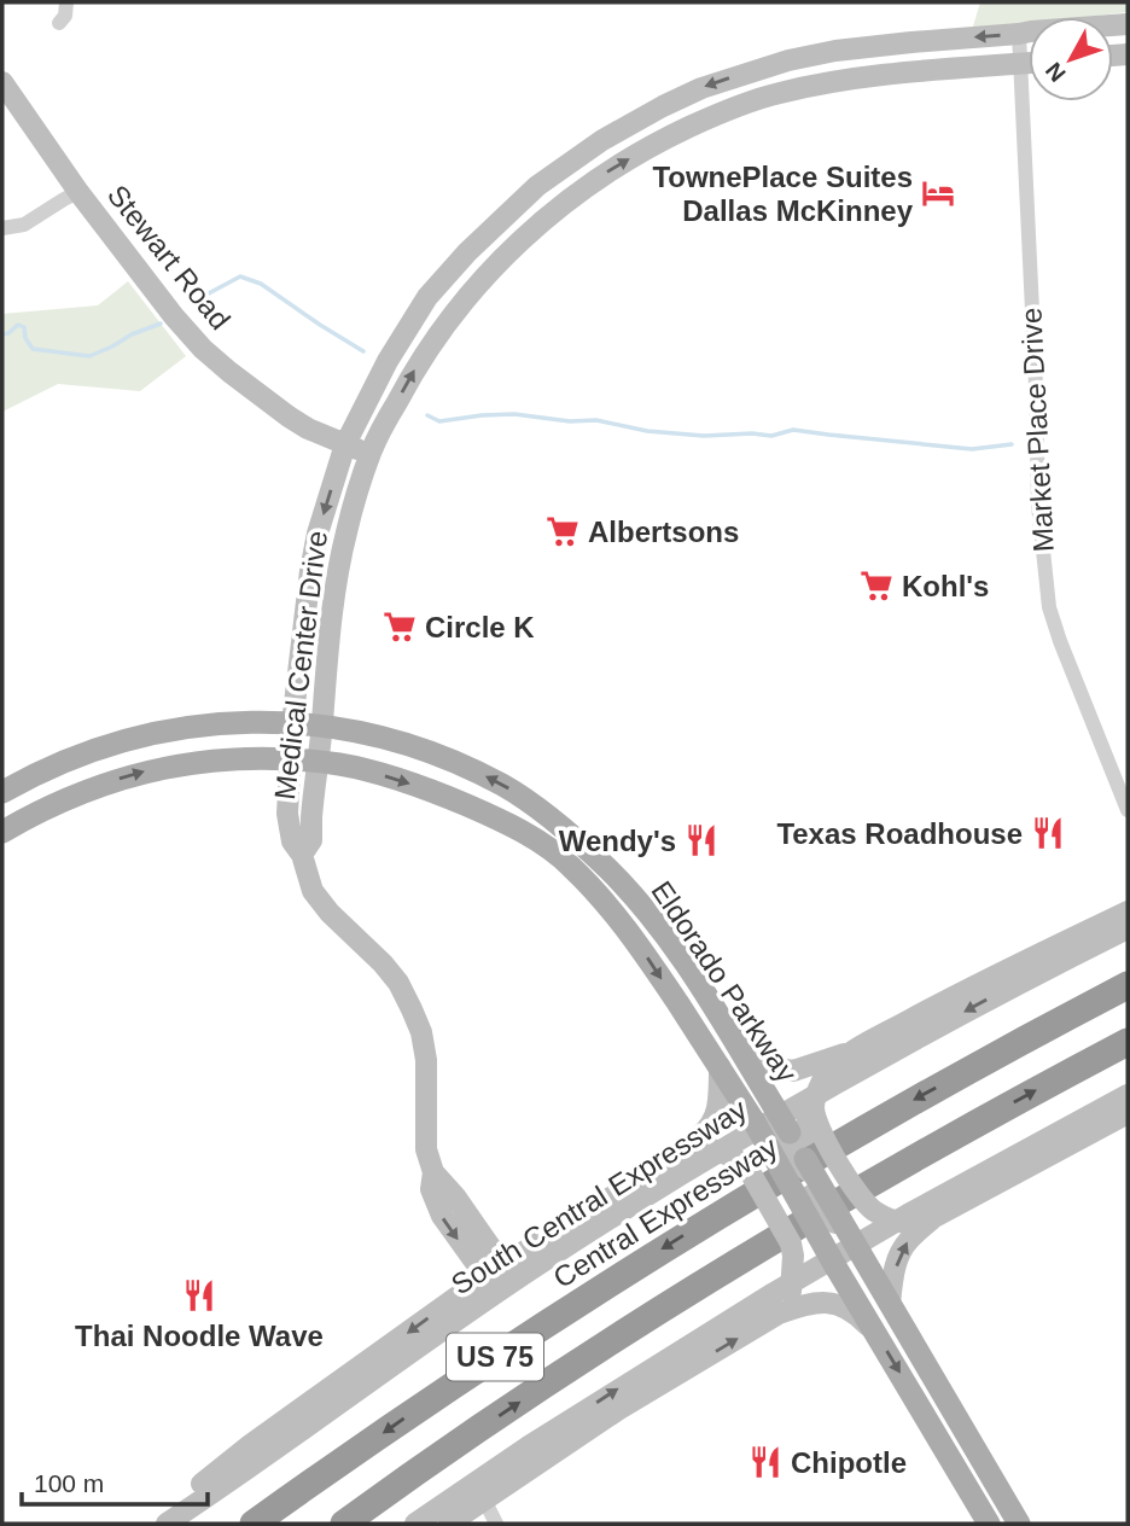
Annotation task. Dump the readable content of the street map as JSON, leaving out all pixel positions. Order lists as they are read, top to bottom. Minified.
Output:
{"streets":{"highway":["Central Expressway","US 75"],"main road":["Stewart Road","Medical Center Drive","Eldorado Parkway","South Central Expressway"],"street":["Market Place Drive"]},"crossings":[["Stewart Road","Medical Center Drive"],["Market Place Drive","Medical Center Drive"],["Medical Center Drive","Eldorado Parkway"],["Medical Center Drive","South Central Expressway"]],"places":{"hotel":["TownePlace Suites Dallas McKinney"],"supermarket":["Albertsons","Kohl's","Circle K"],"restaurant":["Texas Roadhouse","Wendy's","Thai Noodle Wave","Chipotle"]},"scale_bar":"100 m","north":"bottom left"}
